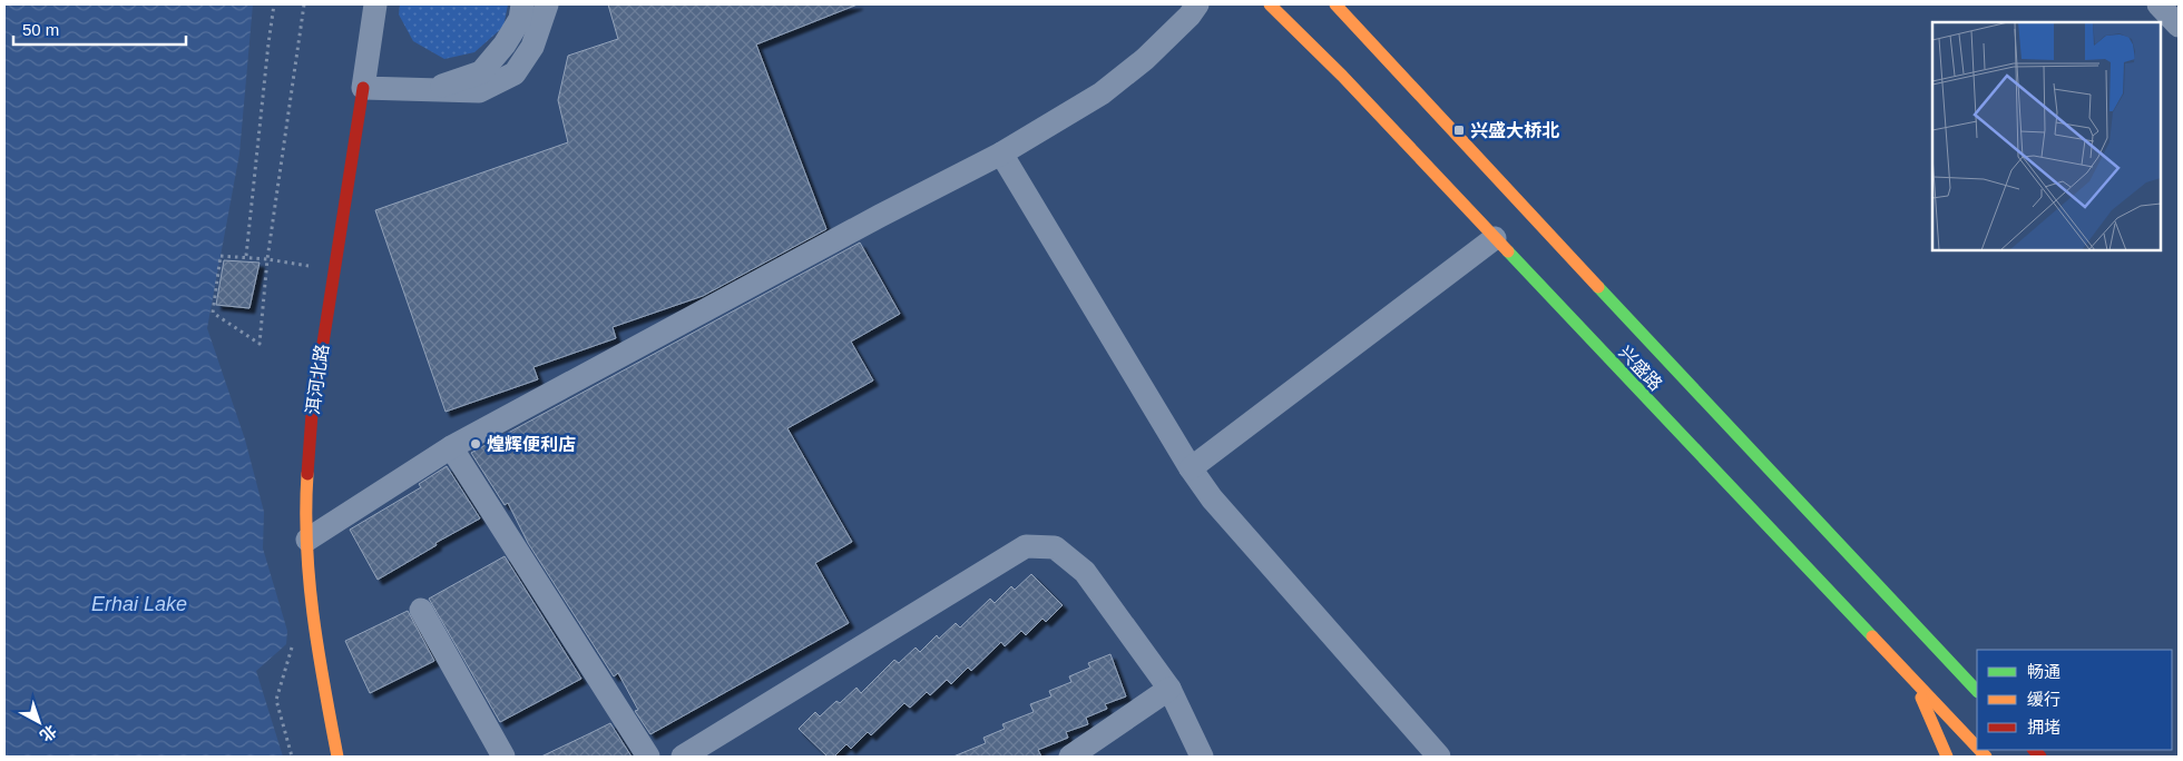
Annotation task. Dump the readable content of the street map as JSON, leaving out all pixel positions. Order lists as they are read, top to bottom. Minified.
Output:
{"streets":{"street":["兴盛路","洱河北路"]},"water":["Erhai Lake"],"places":{"transit":["兴盛大桥北"],"other":["煌辉便利店"]},"legend":["畅通","缓行","拥堵"],"scale_bar":"50 m","north":"bottom right"}
